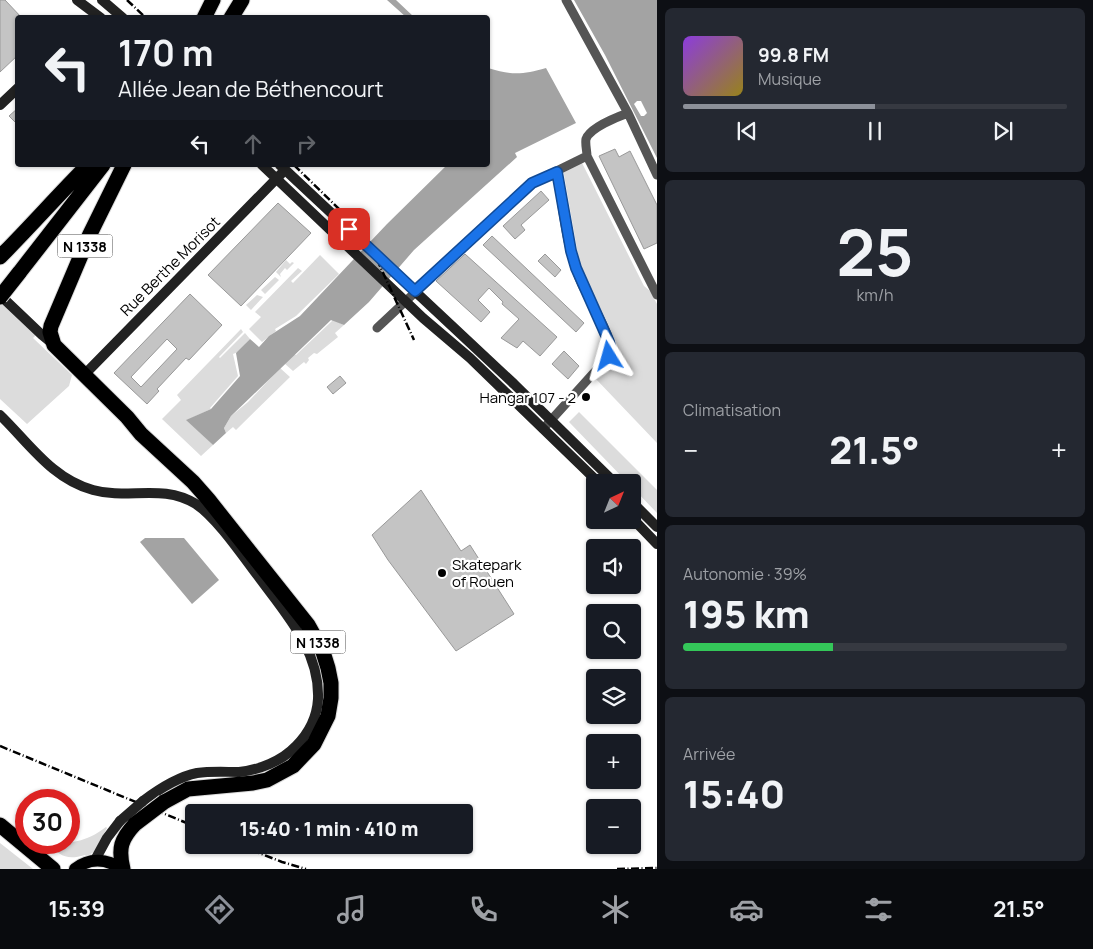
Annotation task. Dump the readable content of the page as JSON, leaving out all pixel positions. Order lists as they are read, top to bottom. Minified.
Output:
{"streets":{"highway":["N 1338"],"main road":["Rue Berthe Morisot"]},"crossings":[["N 1338","Rue Berthe Morisot"]],"places":["Hangar 107 - 2","Skatepark of Rouen"],"north":"top right","page":{"turn":["170 m","Allée Jean de Béthencourt"],"song":["99.8 FM","Musique"],"tile":[["25","km/h"],"Climatisation",["Autonomie · 39%","195 km"],["Arrivée","15:40"]],"heat":["−","21.5°","+"],"map_buttons":["+","−"],"limit":"30","trip":"15:40 · 1 min · 410 m","tabs":["15:39","21.5°"]}}
